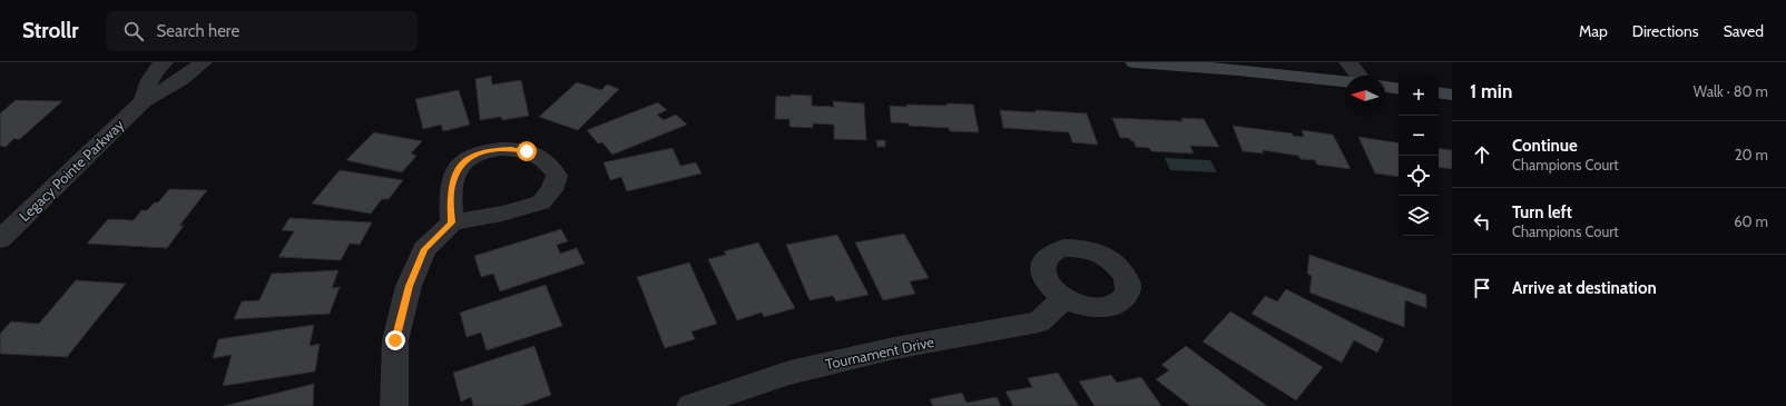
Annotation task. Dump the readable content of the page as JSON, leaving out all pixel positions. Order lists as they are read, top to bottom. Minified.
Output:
{"streets":{"street":["Legacy Pointe Parkway","Tournament Drive"]},"north":"left","page":{"header":"Strollr","search":"Search here","nav":["Map","Directions","Saved"],"heading":["1 min","Walk · 80 m"],"map_buttons":["+","−"],"list":[["Continue","Champions Court","20 m"],["Turn left","Champions Court","60 m"],"Arrive at destination"]}}
